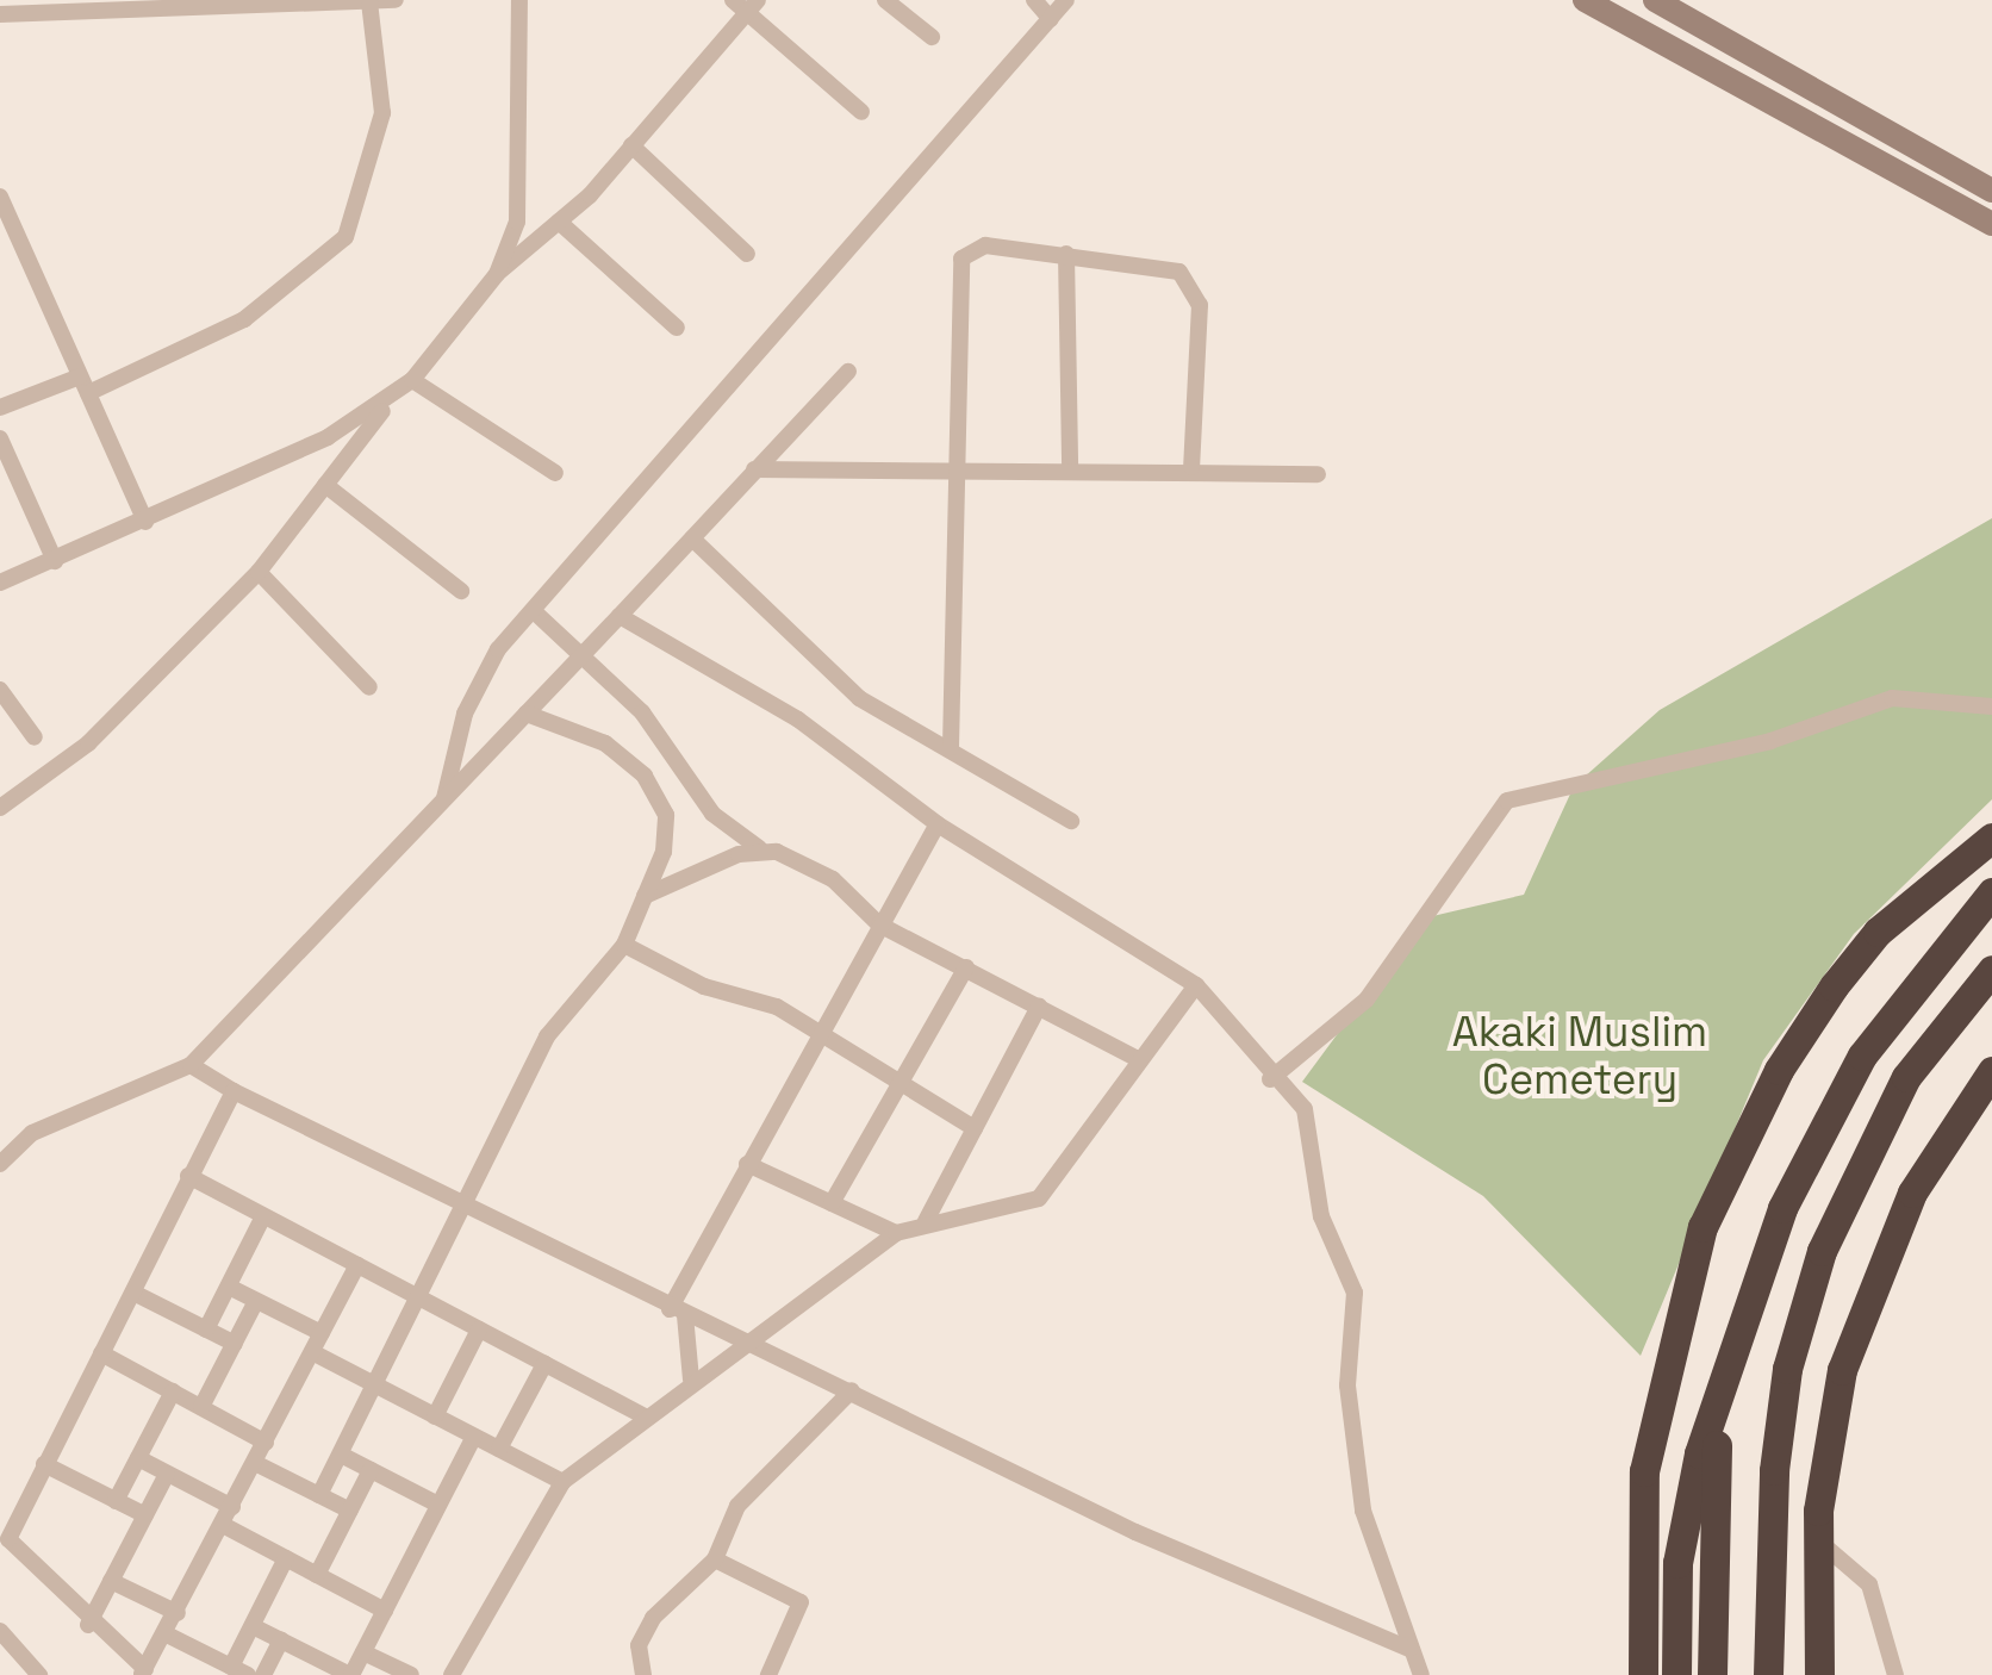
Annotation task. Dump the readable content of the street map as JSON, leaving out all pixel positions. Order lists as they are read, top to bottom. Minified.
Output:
{"parks":["Akaki Muslim Cemetery"]}
